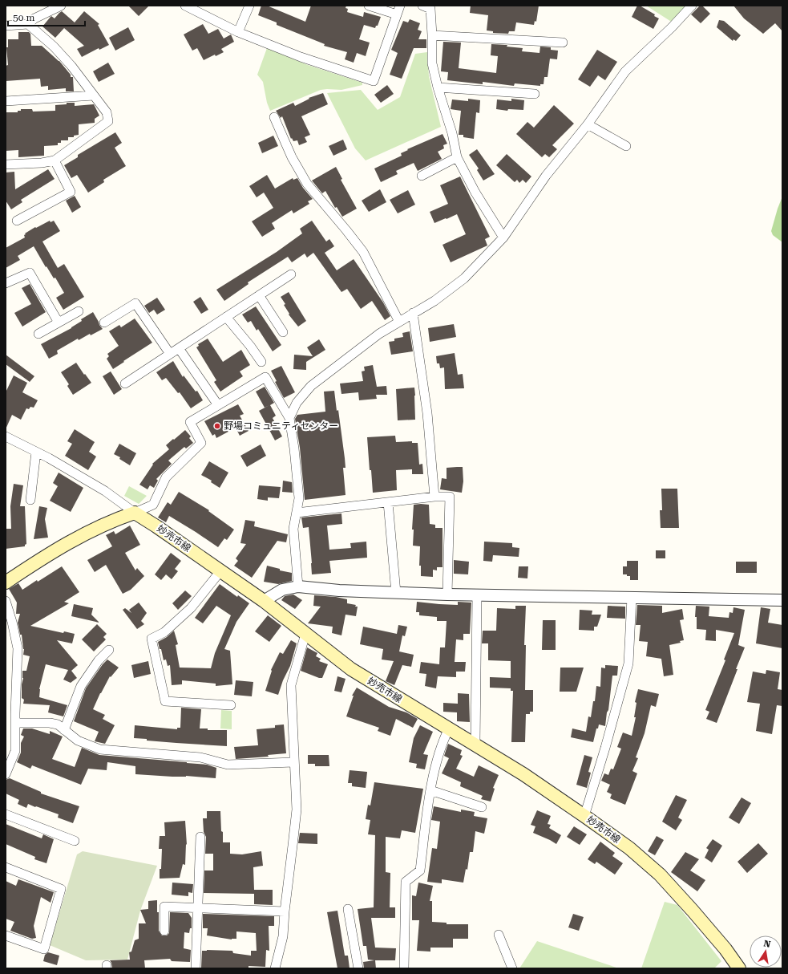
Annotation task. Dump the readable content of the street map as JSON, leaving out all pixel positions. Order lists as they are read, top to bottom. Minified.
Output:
{"streets":{"main road":["妙売市線"]},"places":["野場コミュニティセンター"],"scale_bar":"50 m","north":"top"}
